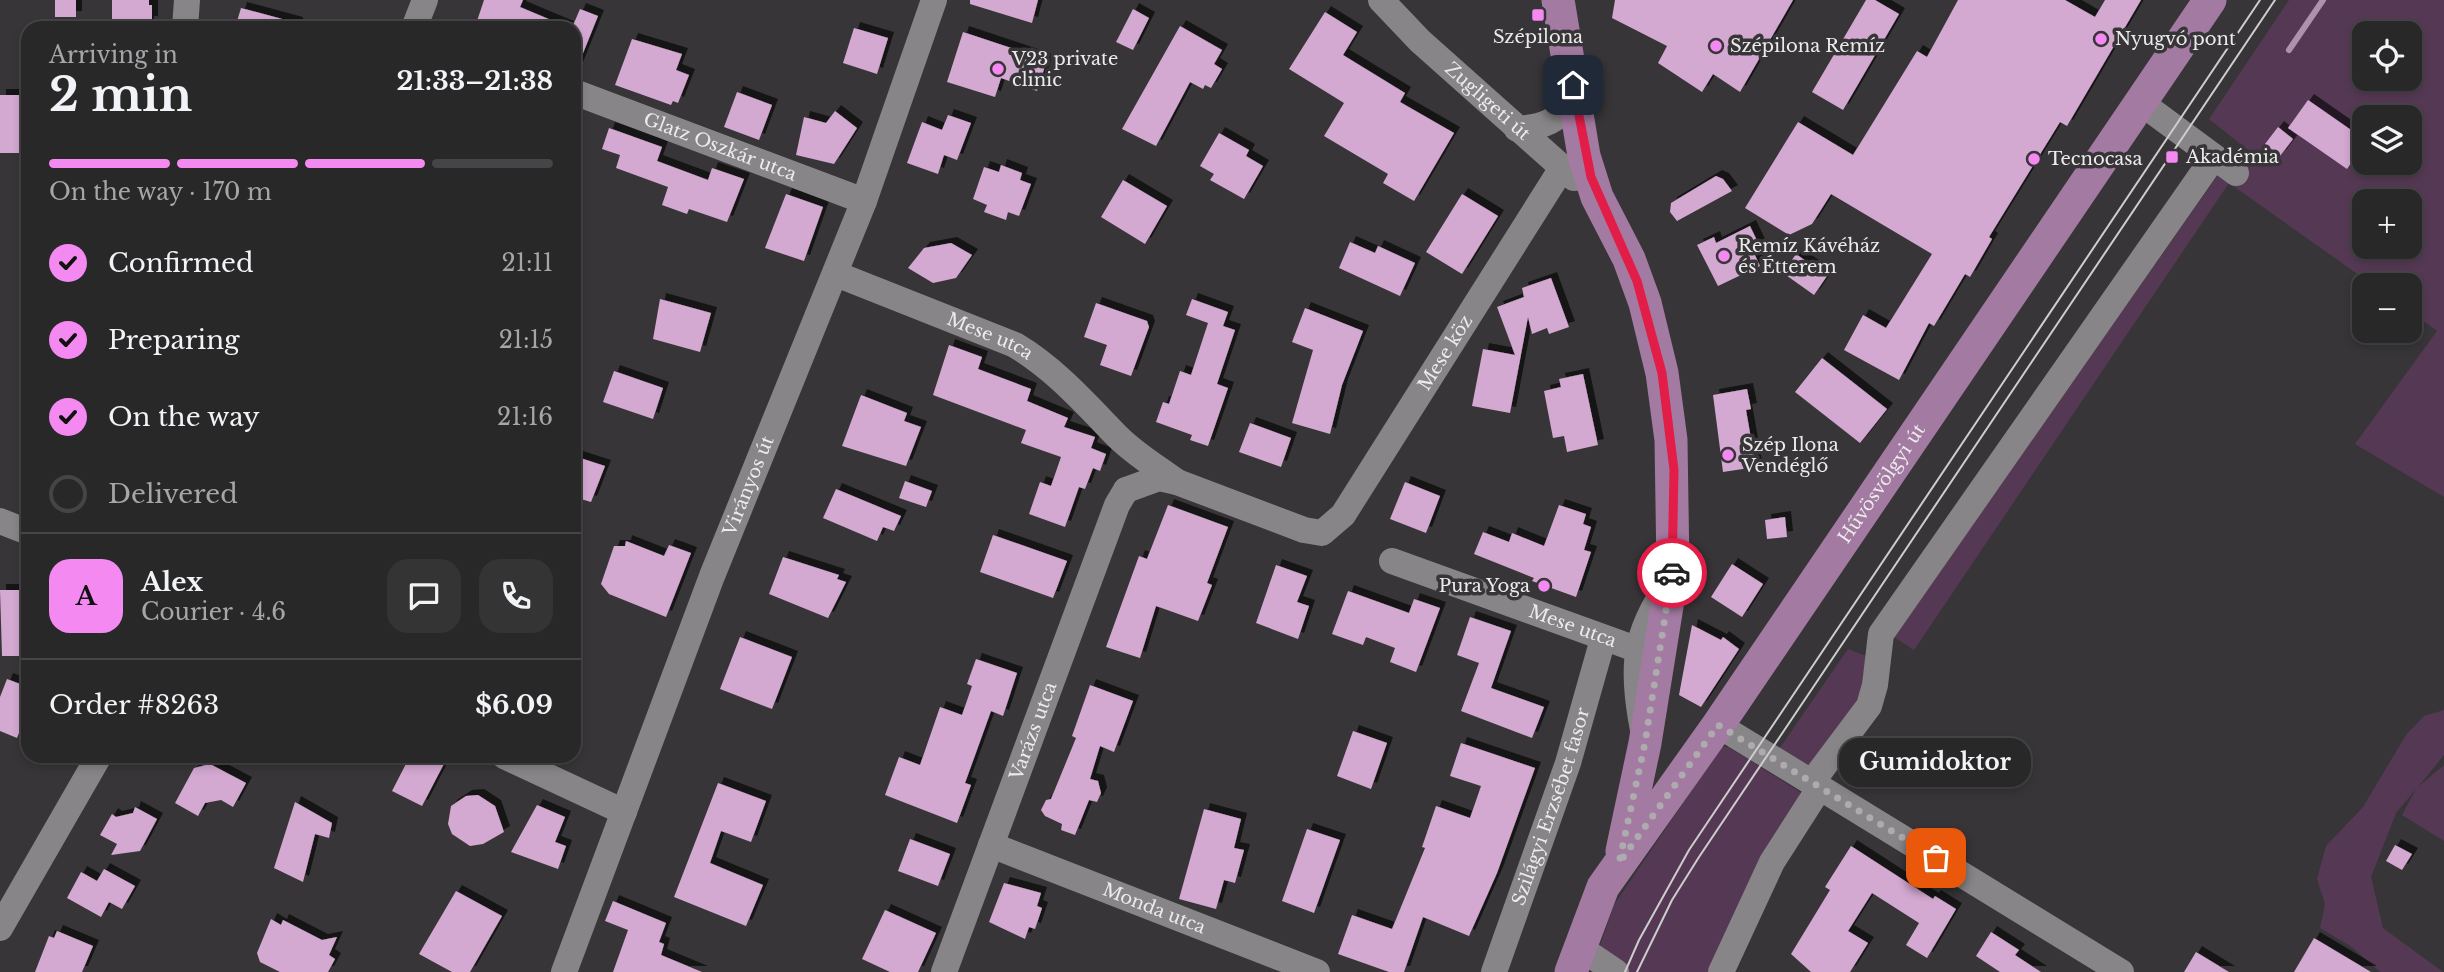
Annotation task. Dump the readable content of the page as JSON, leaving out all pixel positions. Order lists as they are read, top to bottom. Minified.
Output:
{"streets":{"main road":["Hűvösvölgyi út"],"street":["Zugligeti út","Glatz Oszkár utca","Mese utca","Mese köz","Virányos út","Varázs utca","Szilágyi Erzsébet fasor","Monda utca"]},"crossings":[["Zugligeti út","Mese köz"],["Glatz Oszkár utca","Virányos út"],["Mese utca","Mese köz"],["Mese utca","Virányos út"],["Mese utca","Varázs utca"],["Mese utca","Szilágyi Erzsébet fasor"],["Varázs utca","Monda utca"]],"places":{"transit":["Szépilona","Akadémia"],"other":["Nyugvó pont","Szépilona Remíz","V23 private clinic","Tecnocasa","Remíz Kávéház és Étterem","Szép Ilona Vendéglő","Pura Yoga","Gumidoktor"]},"page":{"map_buttons":["+","−"],"heading":["2 min","Arriving in","21:33–21:38"],"panel":["Alex","Courier · 4.6","Order #8263","$6.09"],"bar":"On the way · 170 m","list":[["Confirmed","21:11"],["Preparing","21:15"],["On the way","21:16"],"Delivered"],"round":"A","bubble":"Gumidoktor"}}
